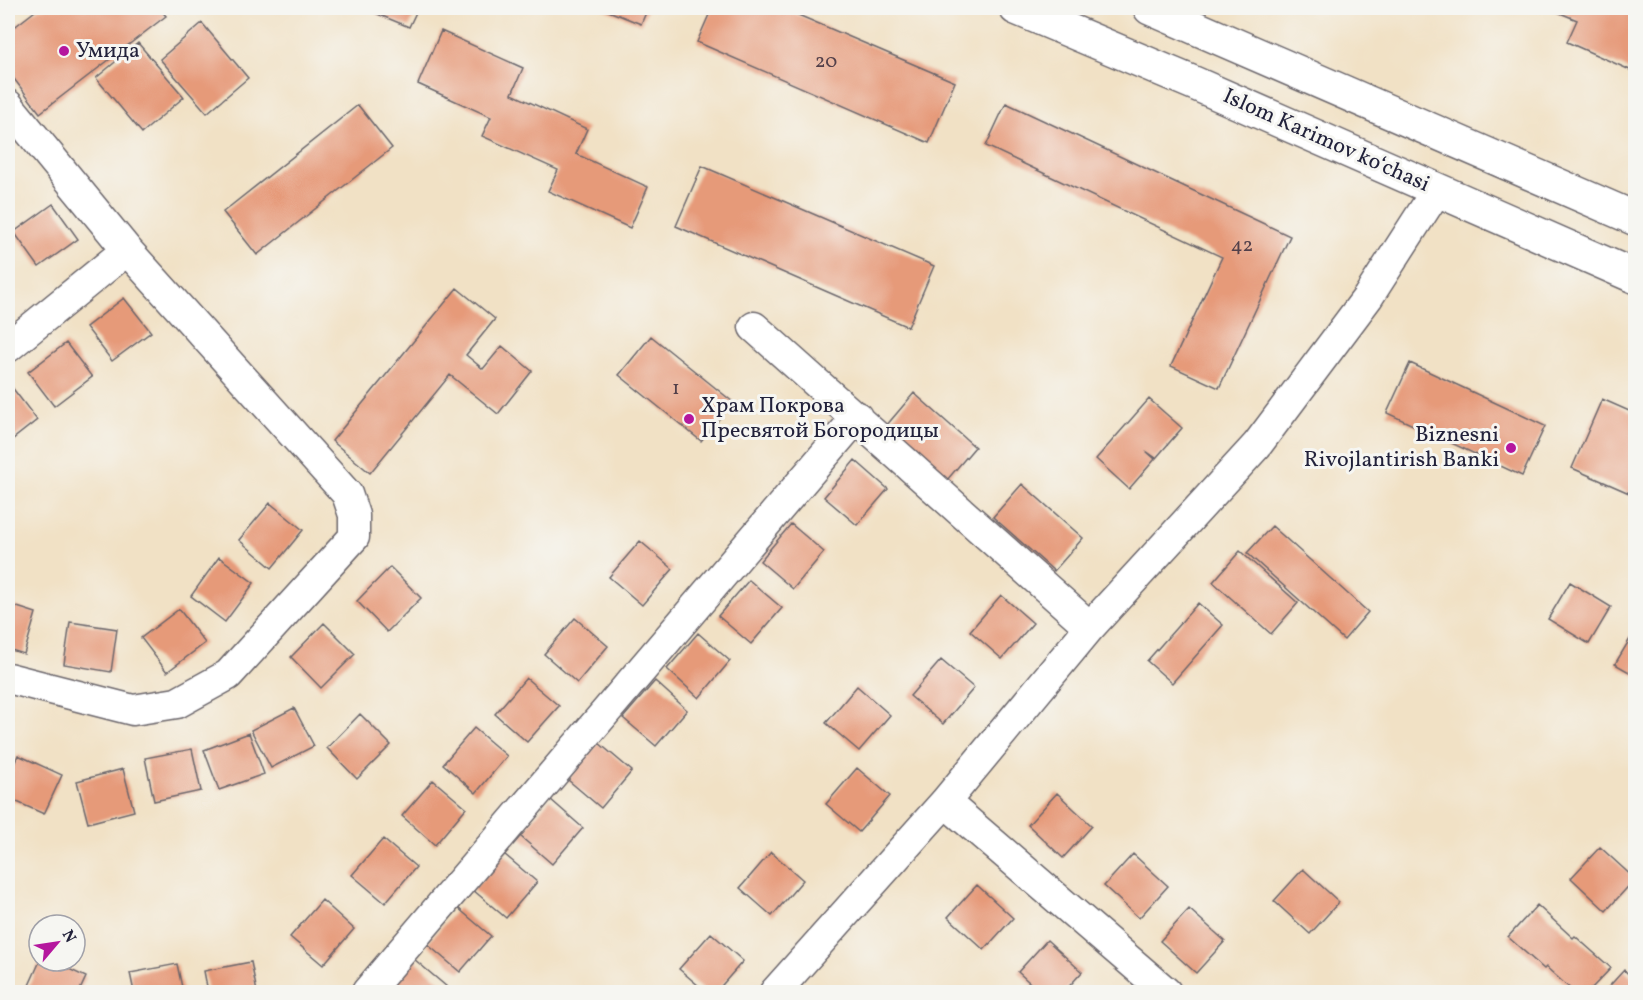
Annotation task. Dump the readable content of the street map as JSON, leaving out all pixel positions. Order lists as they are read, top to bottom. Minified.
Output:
{"streets":{"main road":["Islom Karimov ko‘chasi"]},"places":["Умида","Храм Покрова Пресвятой Богородицы","Biznesni Rivojlantirish Banki"],"house_numbers":["20","42","1"],"north":"top right"}
